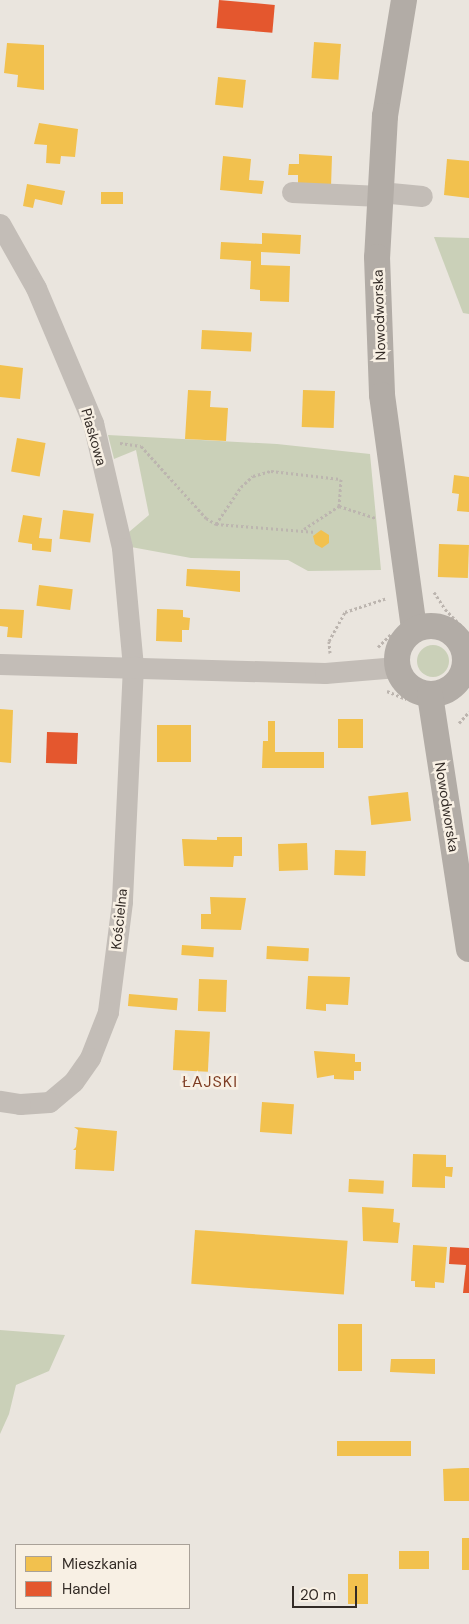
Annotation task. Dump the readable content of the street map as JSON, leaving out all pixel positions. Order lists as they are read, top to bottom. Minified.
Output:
{"streets":{"main road":["Nowodworska"],"street":["Piaskowa","Kościelna"]},"crossings":[["Piaskowa","Kościelna"]],"districts":["ŁAJSKI"],"legend":["Mieszkania","Handel"],"scale_bar":"20 m"}
